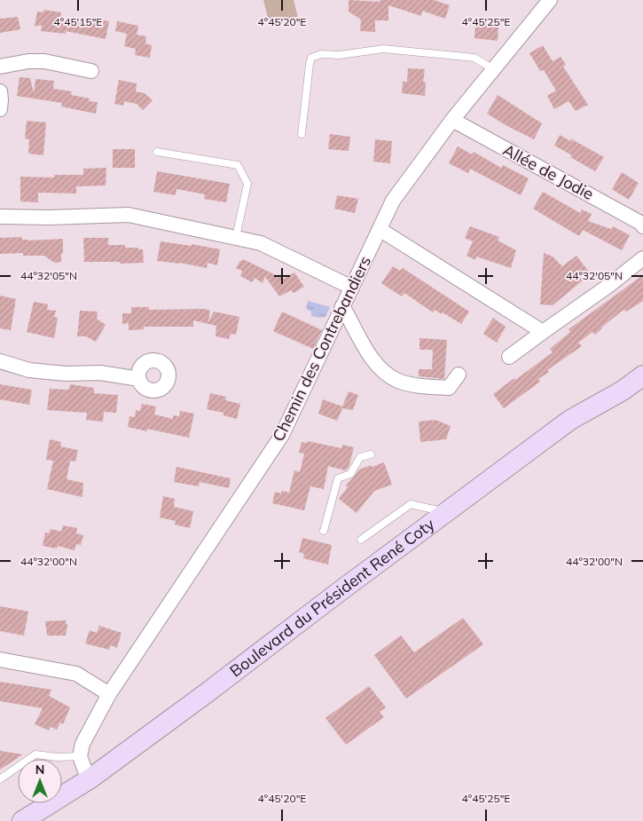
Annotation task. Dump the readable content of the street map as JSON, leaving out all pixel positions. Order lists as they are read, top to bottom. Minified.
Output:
{"streets":{"main road":["Boulevard du Président René Coty"],"street":["Allée de Jodie","Chemin des Contrebandiers"]},"crossings":[["Allée de Jodie","Chemin des Contrebandiers"]],"north":"top","coordinates":["4°45'15\"E","4°45'20\"E","4°45'25\"E","44°32'05\"N","44°32'00\"N"]}
